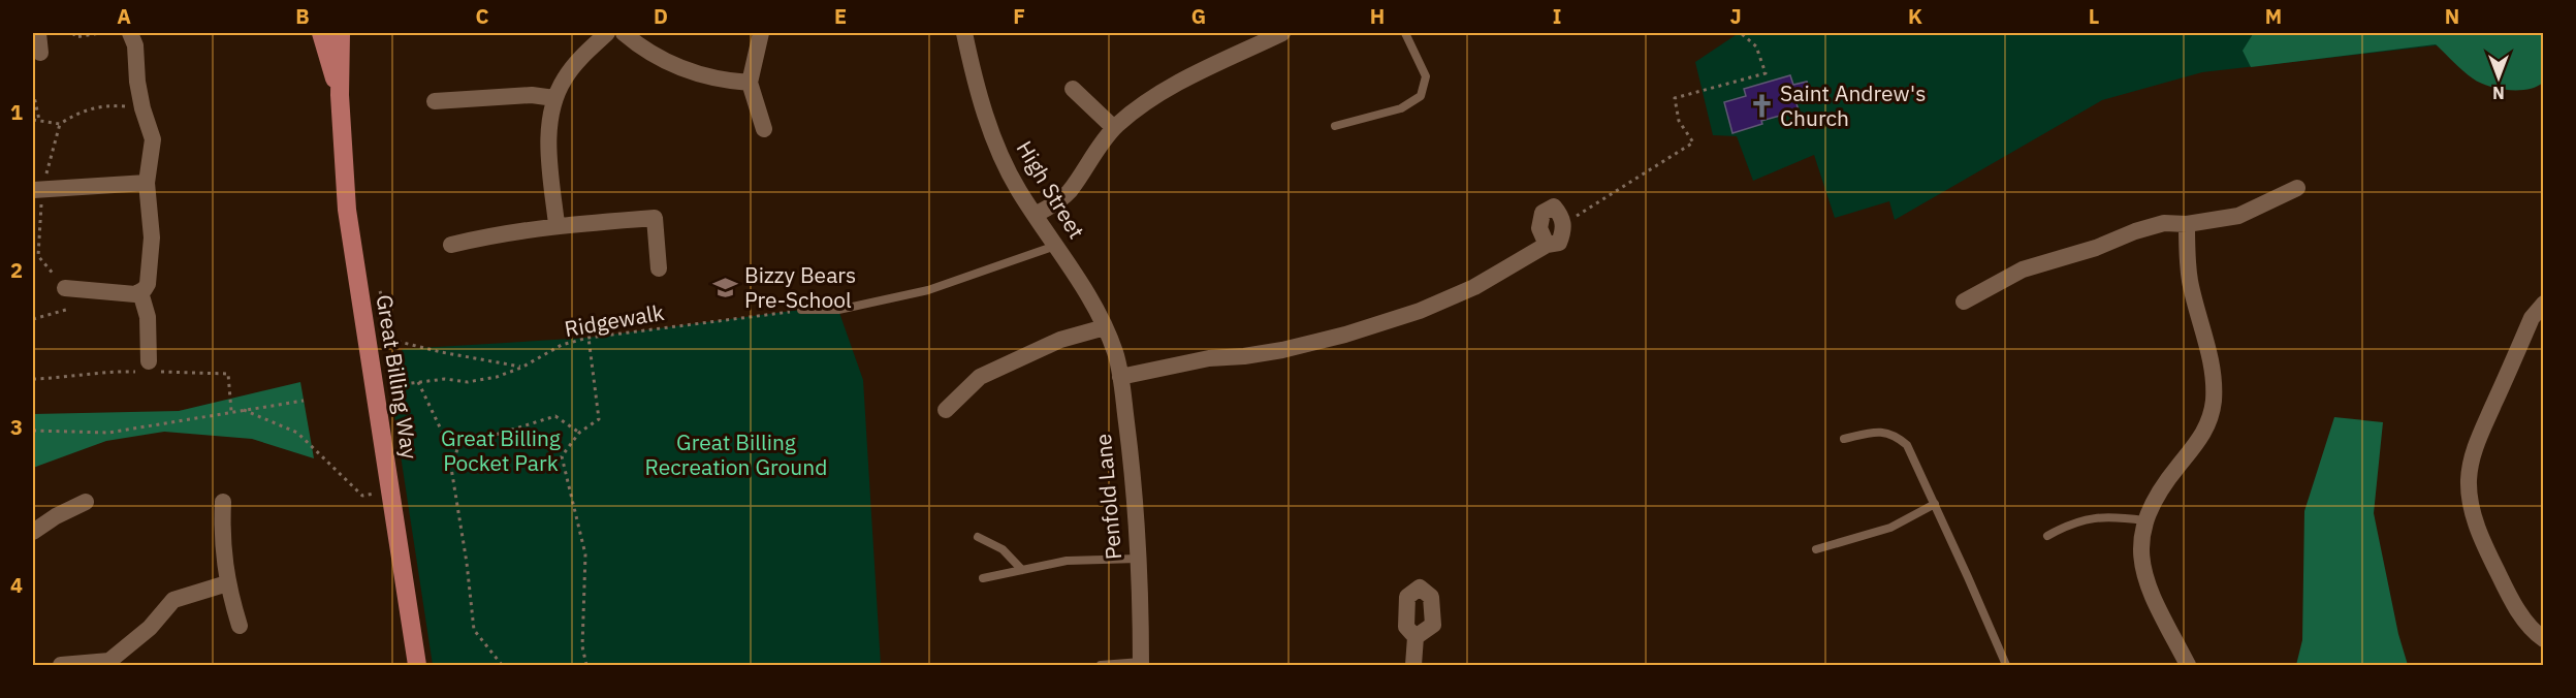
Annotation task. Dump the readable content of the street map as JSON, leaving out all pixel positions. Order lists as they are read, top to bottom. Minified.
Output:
{"streets":{"main road":["Great Billing Way"],"street":["High Street","Penfold Lane"],"path":["Ridgewalk"]},"crossings":[["High Street","Penfold Lane"]],"parks":["Great Billing Pocket Park","Great Billing Recreation Ground"],"places":{"church":["Saint Andrew's Church"],"school or university":["Bizzy Bears Pre-School"]},"north":"bottom","grid":{"columns":["A","B","C","D","E","F","G","H","I","J","K","L","M","N"],"rows":["1","2","3","4"]}}
